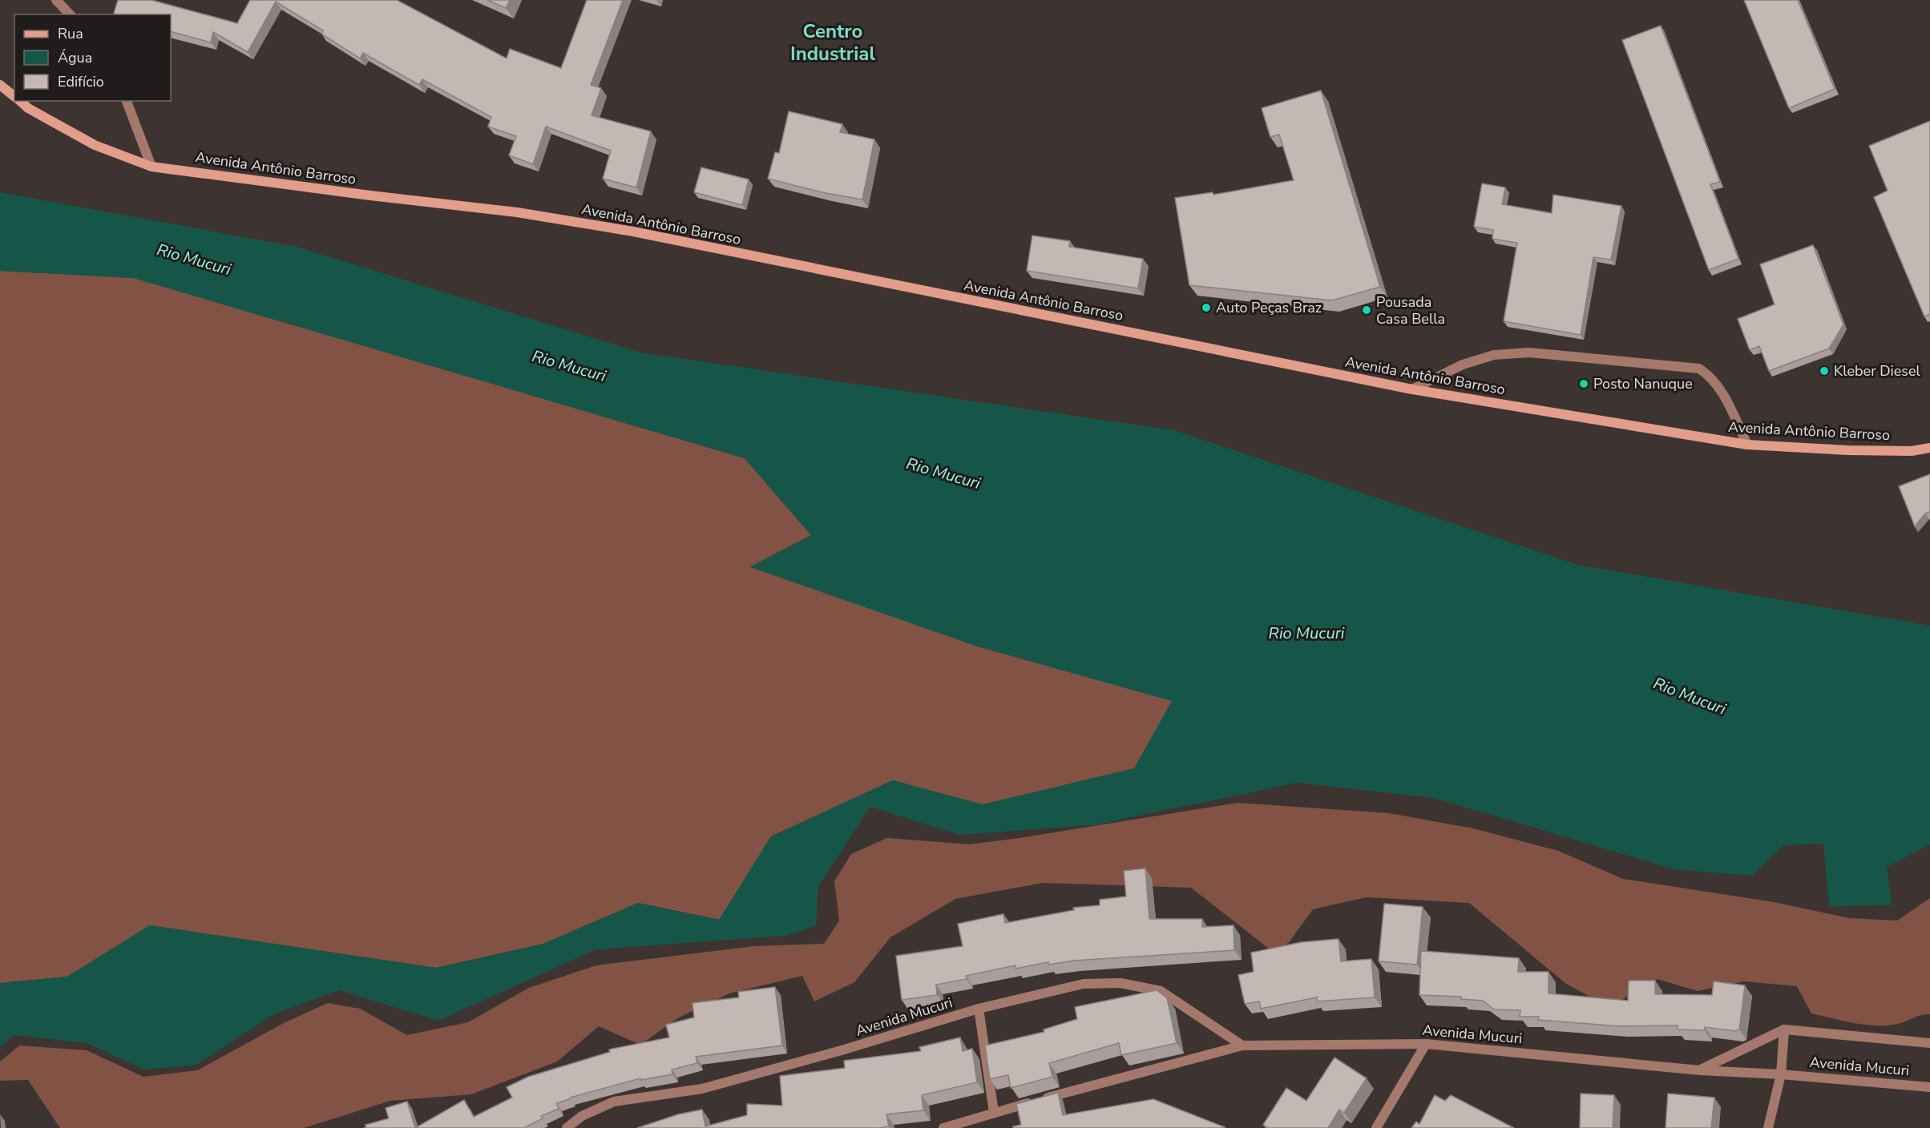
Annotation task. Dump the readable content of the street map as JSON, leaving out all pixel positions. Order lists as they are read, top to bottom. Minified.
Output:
{"streets":{"main road":["Avenida Antônio Barroso"],"street":["Avenida Mucuri"]},"districts":["Centro Industrial"],"water":["Rio Mucuri"],"places":["Auto Peças Braz","Pousada Casa Bella","Kleber Diesel","Posto Nanuque"],"legend":["Rua","Água","Edifício"]}
